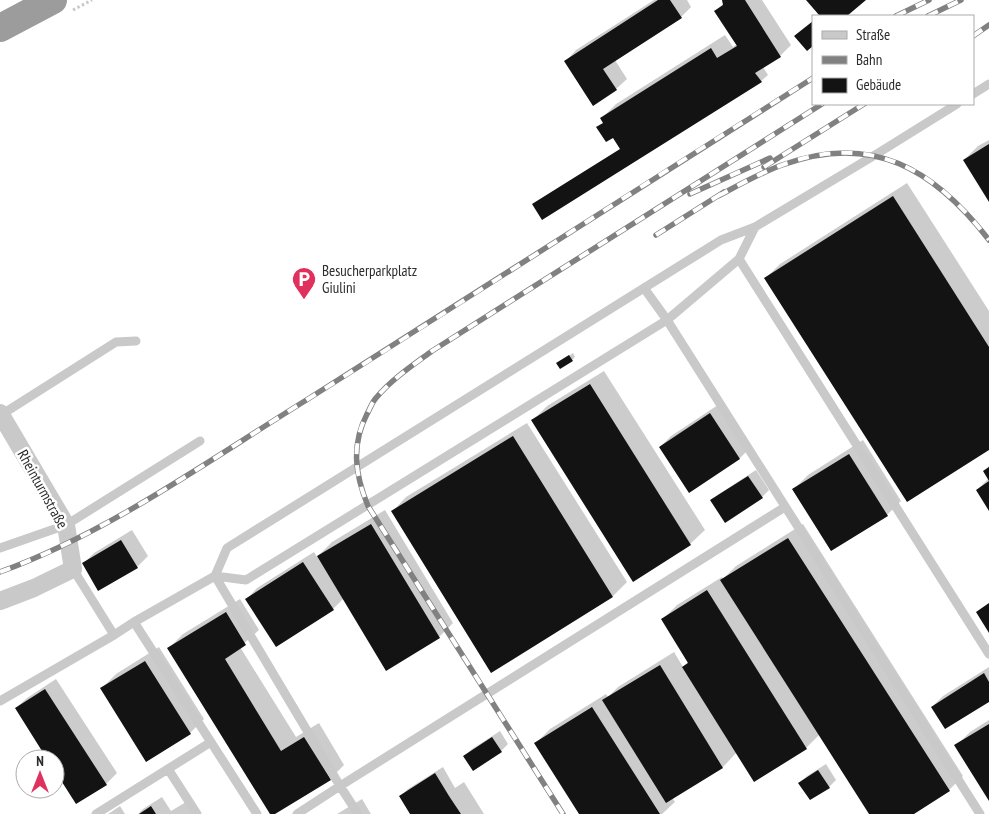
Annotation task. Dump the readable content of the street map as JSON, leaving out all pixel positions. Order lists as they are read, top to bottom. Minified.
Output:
{"streets":{"street":["Rheinturmstraße"]},"places":{"parking":["Besucherparkplatz Giulini"]},"legend":["Straße","Bahn","Gebäude"],"north":"top"}
